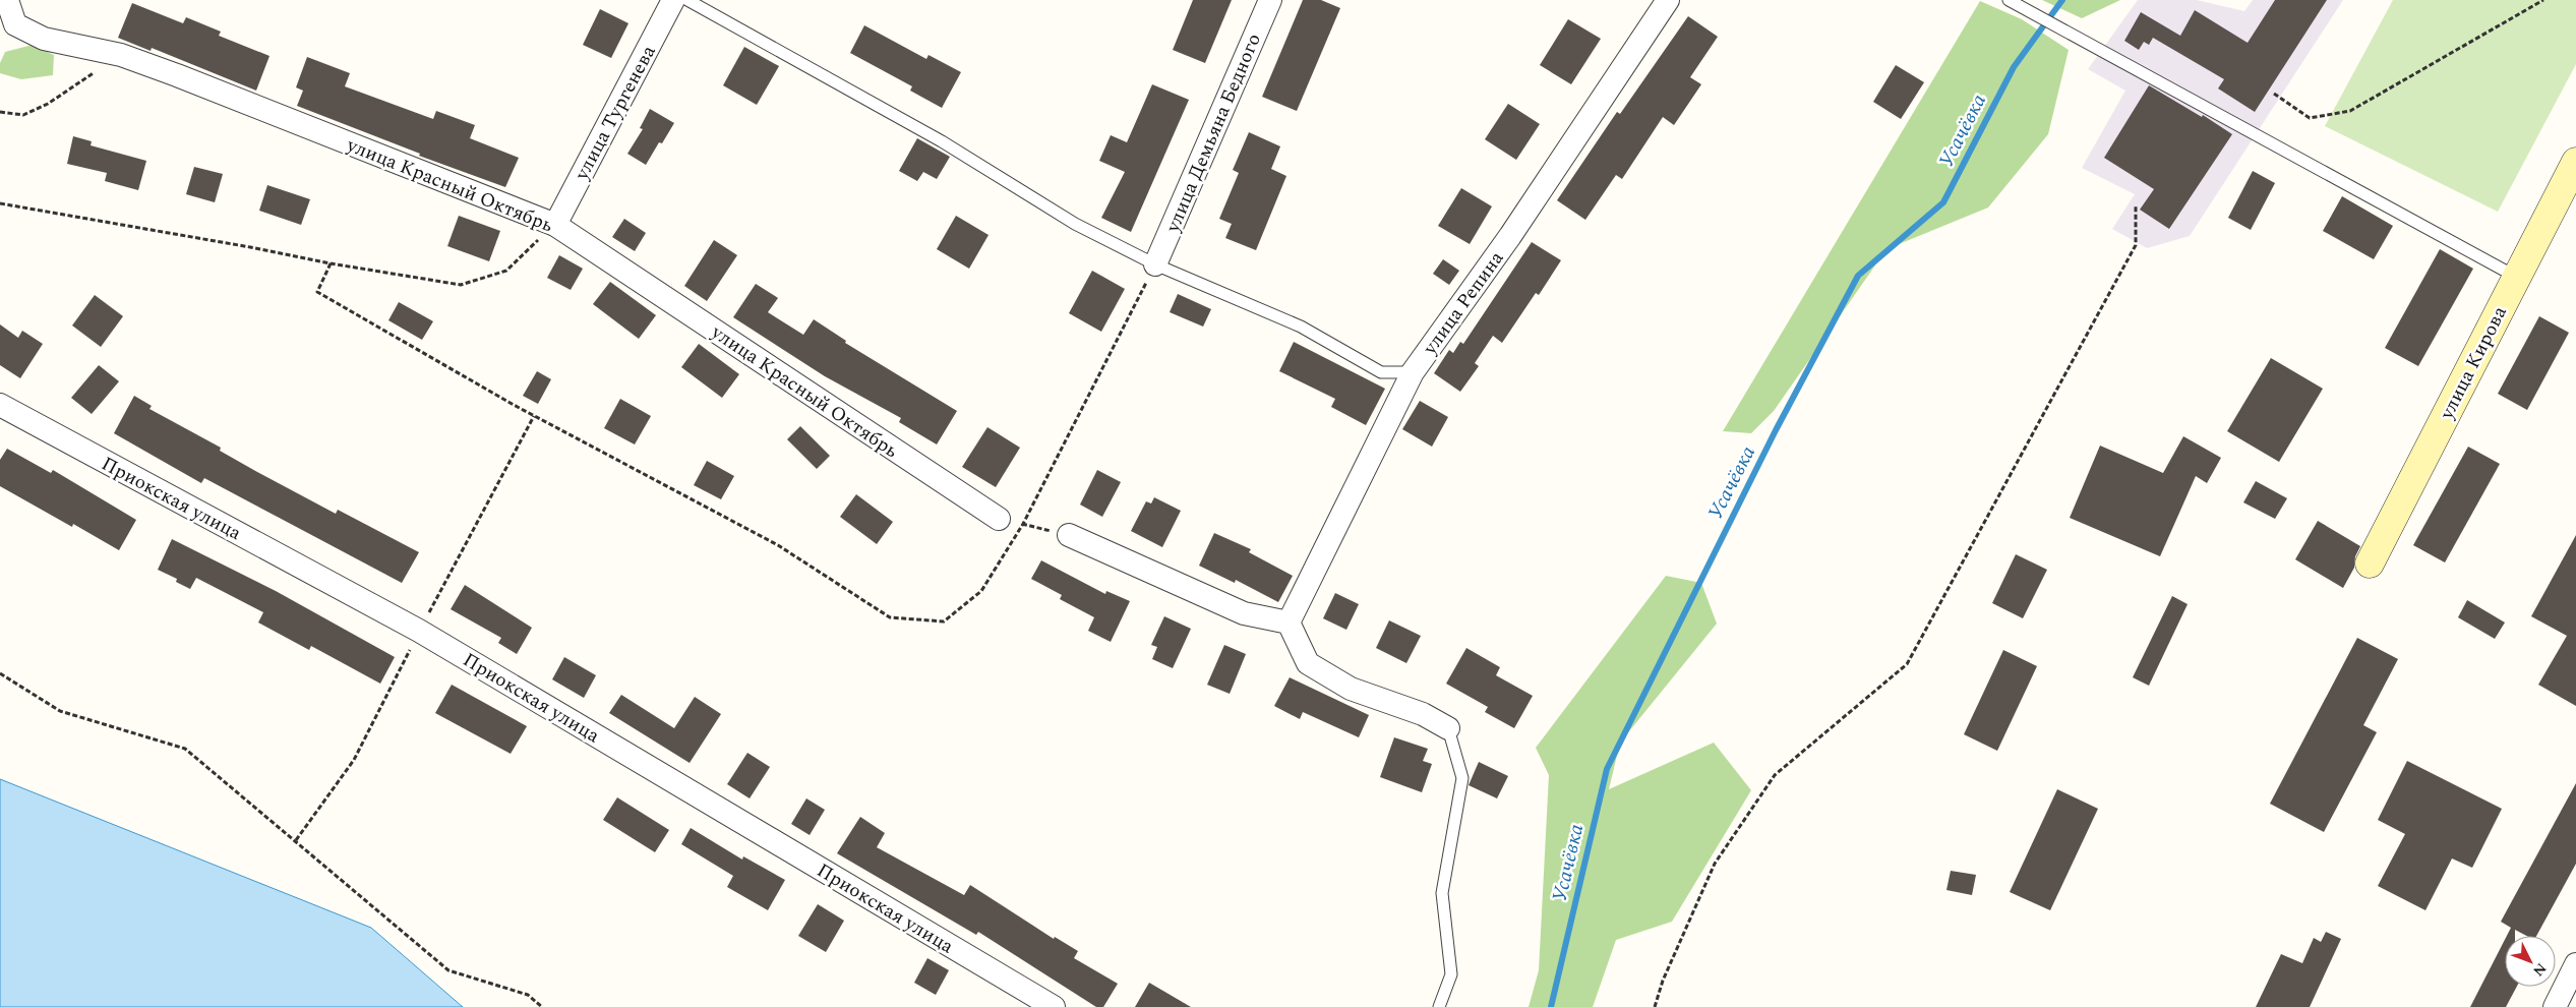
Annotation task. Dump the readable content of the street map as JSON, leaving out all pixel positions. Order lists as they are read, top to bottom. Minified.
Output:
{"streets":{"street":["улица Тургенева","улица Демьяна Бедного","улица Красный Октябрь","улица Репина","улица Кирова","Приокская улица"]},"crossings":[["улица Тургенева","улица Красный Октябрь"]],"water":["Усачёвка"],"north":"bottom right"}
